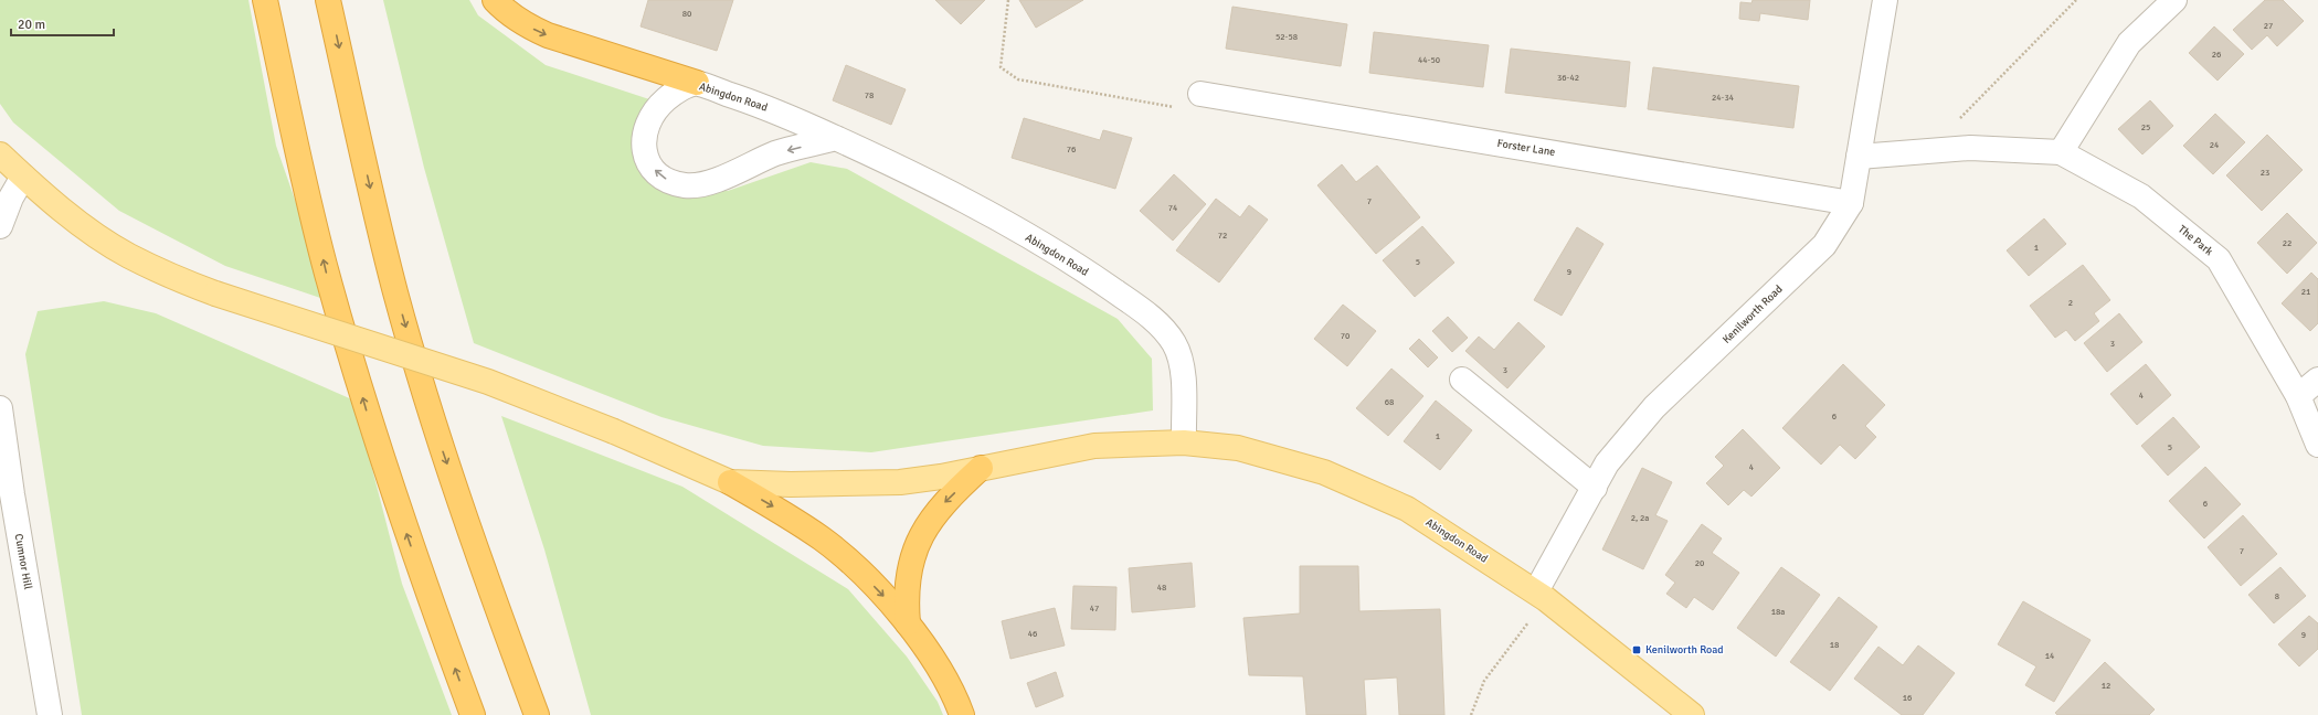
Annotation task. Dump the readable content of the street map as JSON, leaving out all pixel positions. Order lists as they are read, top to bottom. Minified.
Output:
{"streets":{"main road":["Abingdon Road"],"street":["Forster Lane","The Park","Kenilworth Road","Cumnor Hill"]},"crossings":[["Abingdon Road","Kenilworth Road"],["Forster Lane","Kenilworth Road"],["The Park","Kenilworth Road"]],"places":{"transit":["Kenilworth Road"]},"house_numbers":["80","27","52-58","26","44-50","36-42","78","24-34","25","24","76","23","7","74","72","22","1","5","9","21","2","70","3","3","4","68","6","1","5","4","6","2, 2a","7","20","48","8","47","18a","46","9","18","14","12","16"],"scale_bar":"20 m"}
